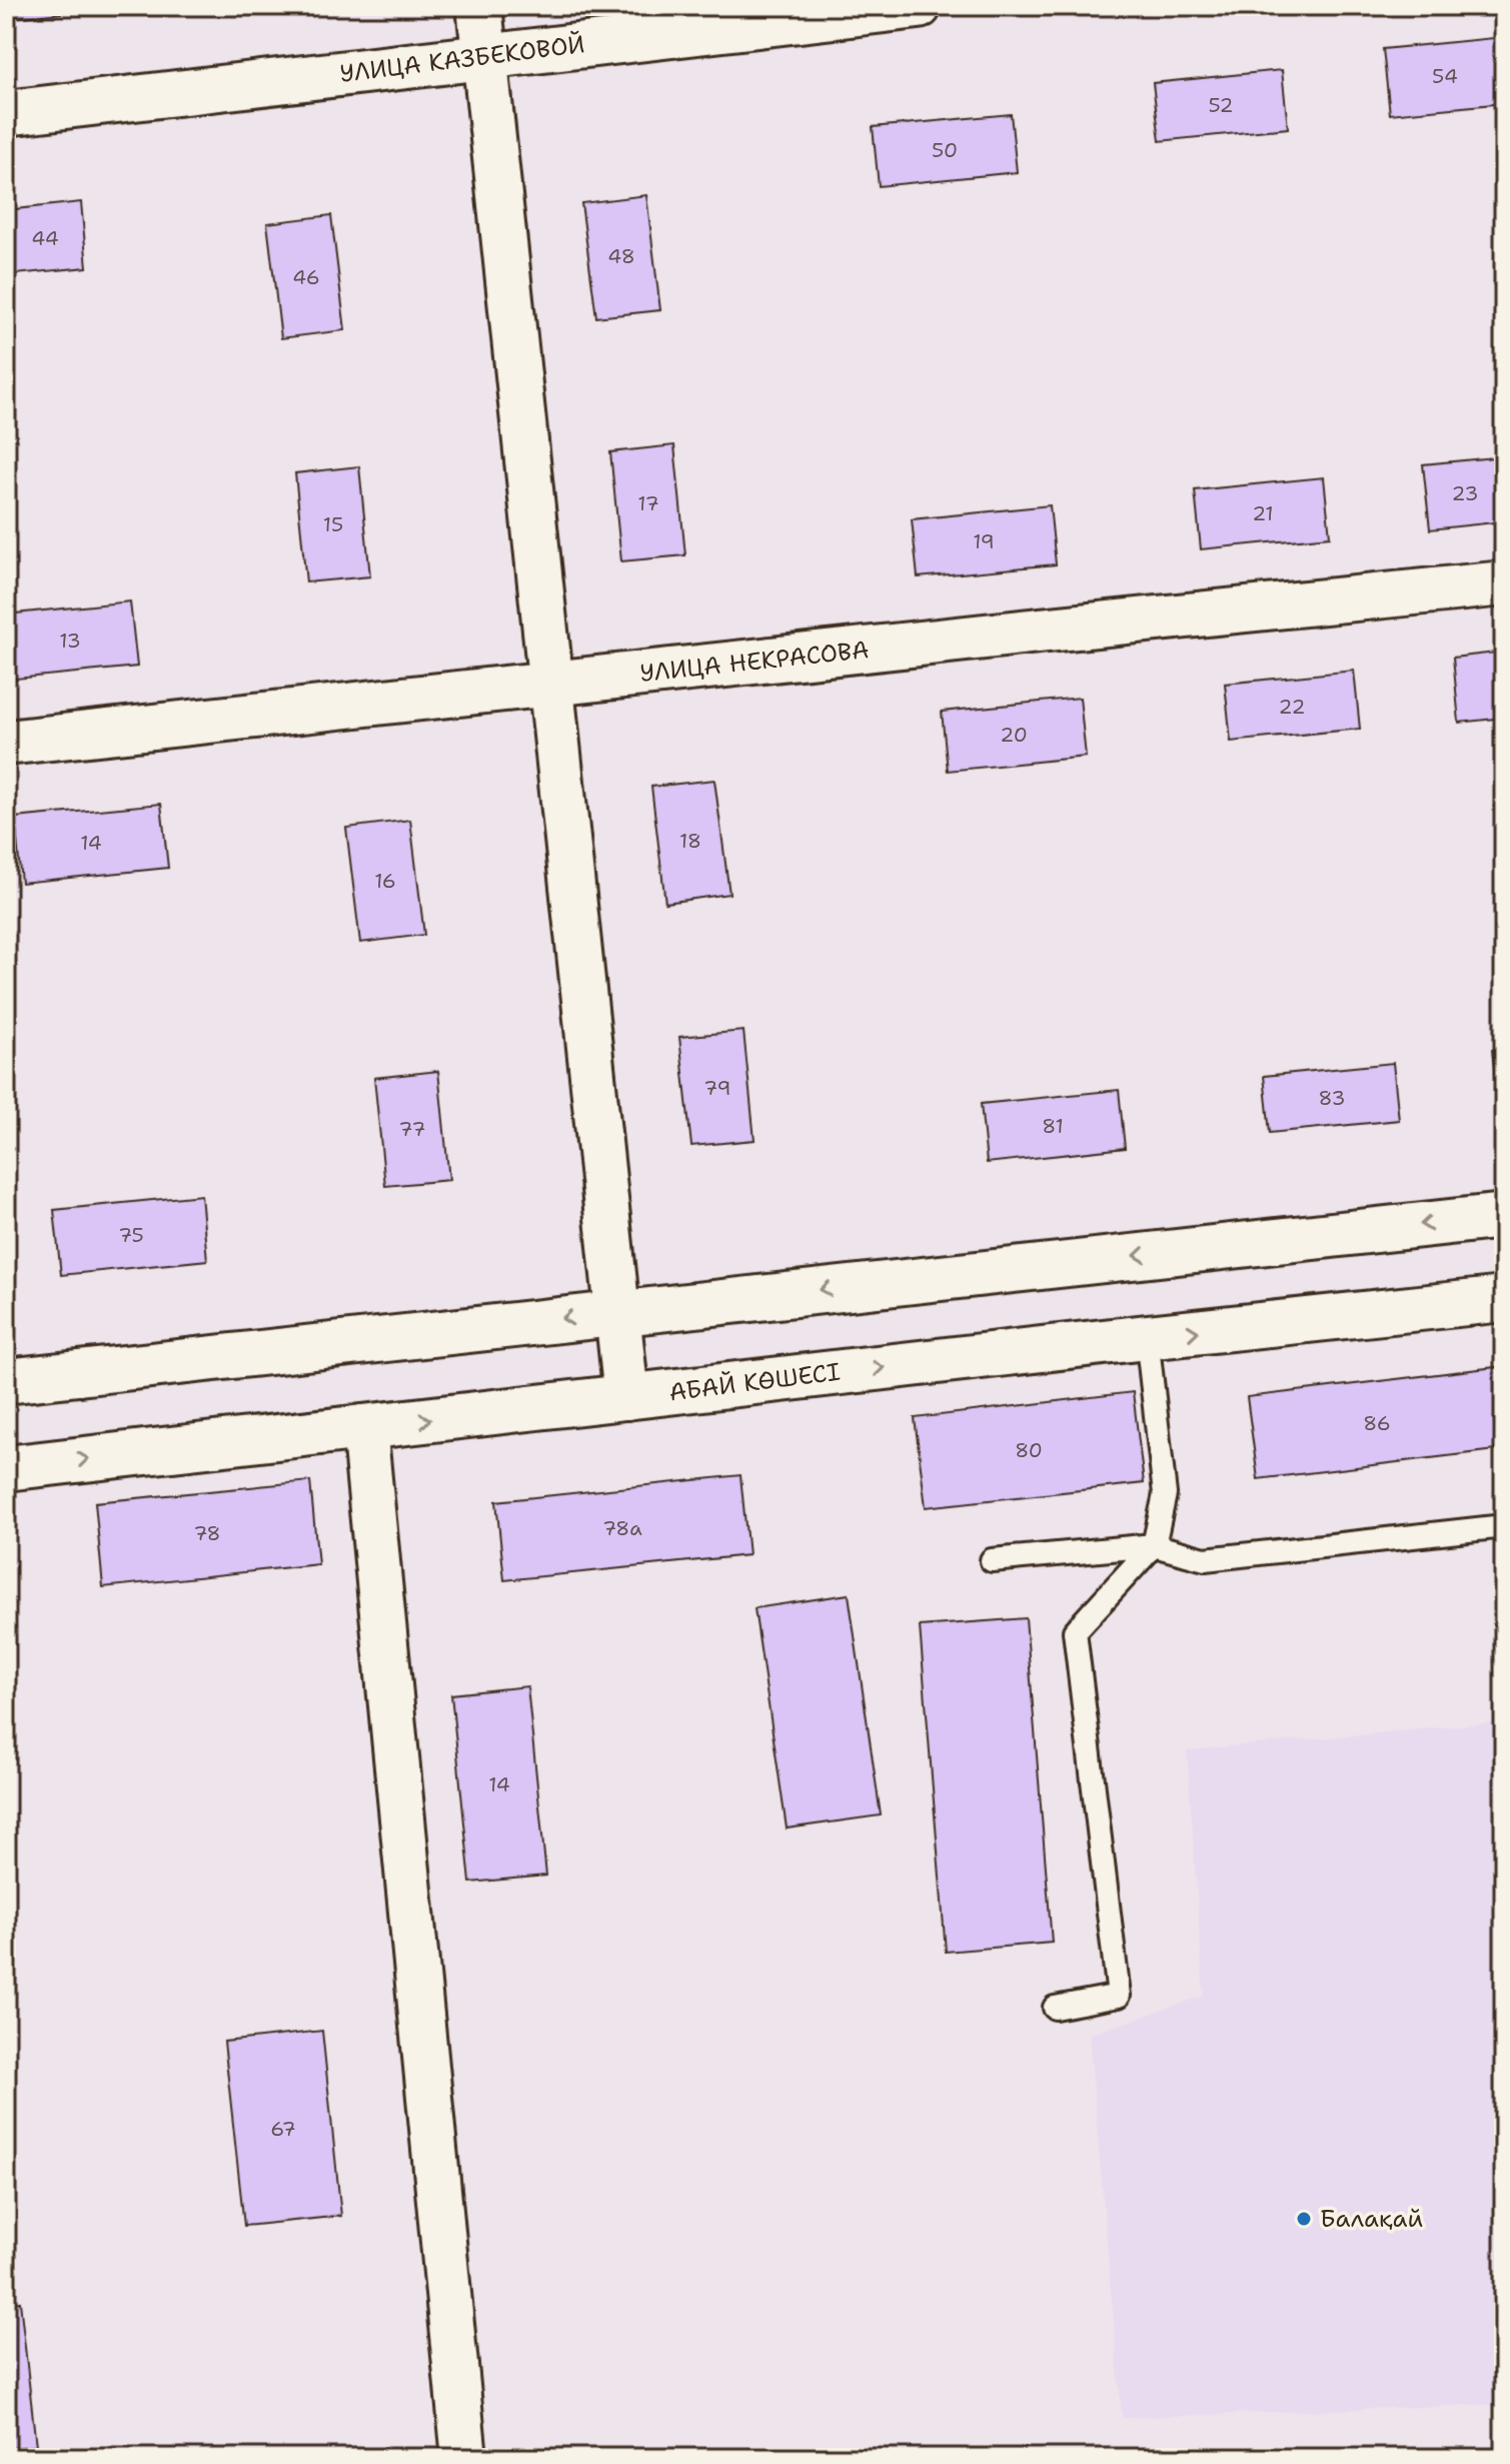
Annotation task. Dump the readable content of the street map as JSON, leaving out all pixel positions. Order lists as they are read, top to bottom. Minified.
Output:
{"streets":{"street":["УЛИЦА КАЗБЕКОВОЙ","УЛИЦА НЕКРАСОВА","АБАЙ КӨШЕСІ"]},"places":["Балақай"],"house_numbers":["54","52","50","44","48","46","23","17","21","15","19","13","22","20","18","14","16","79","83","81","77","75","86","80","78а","78","14","67"]}
